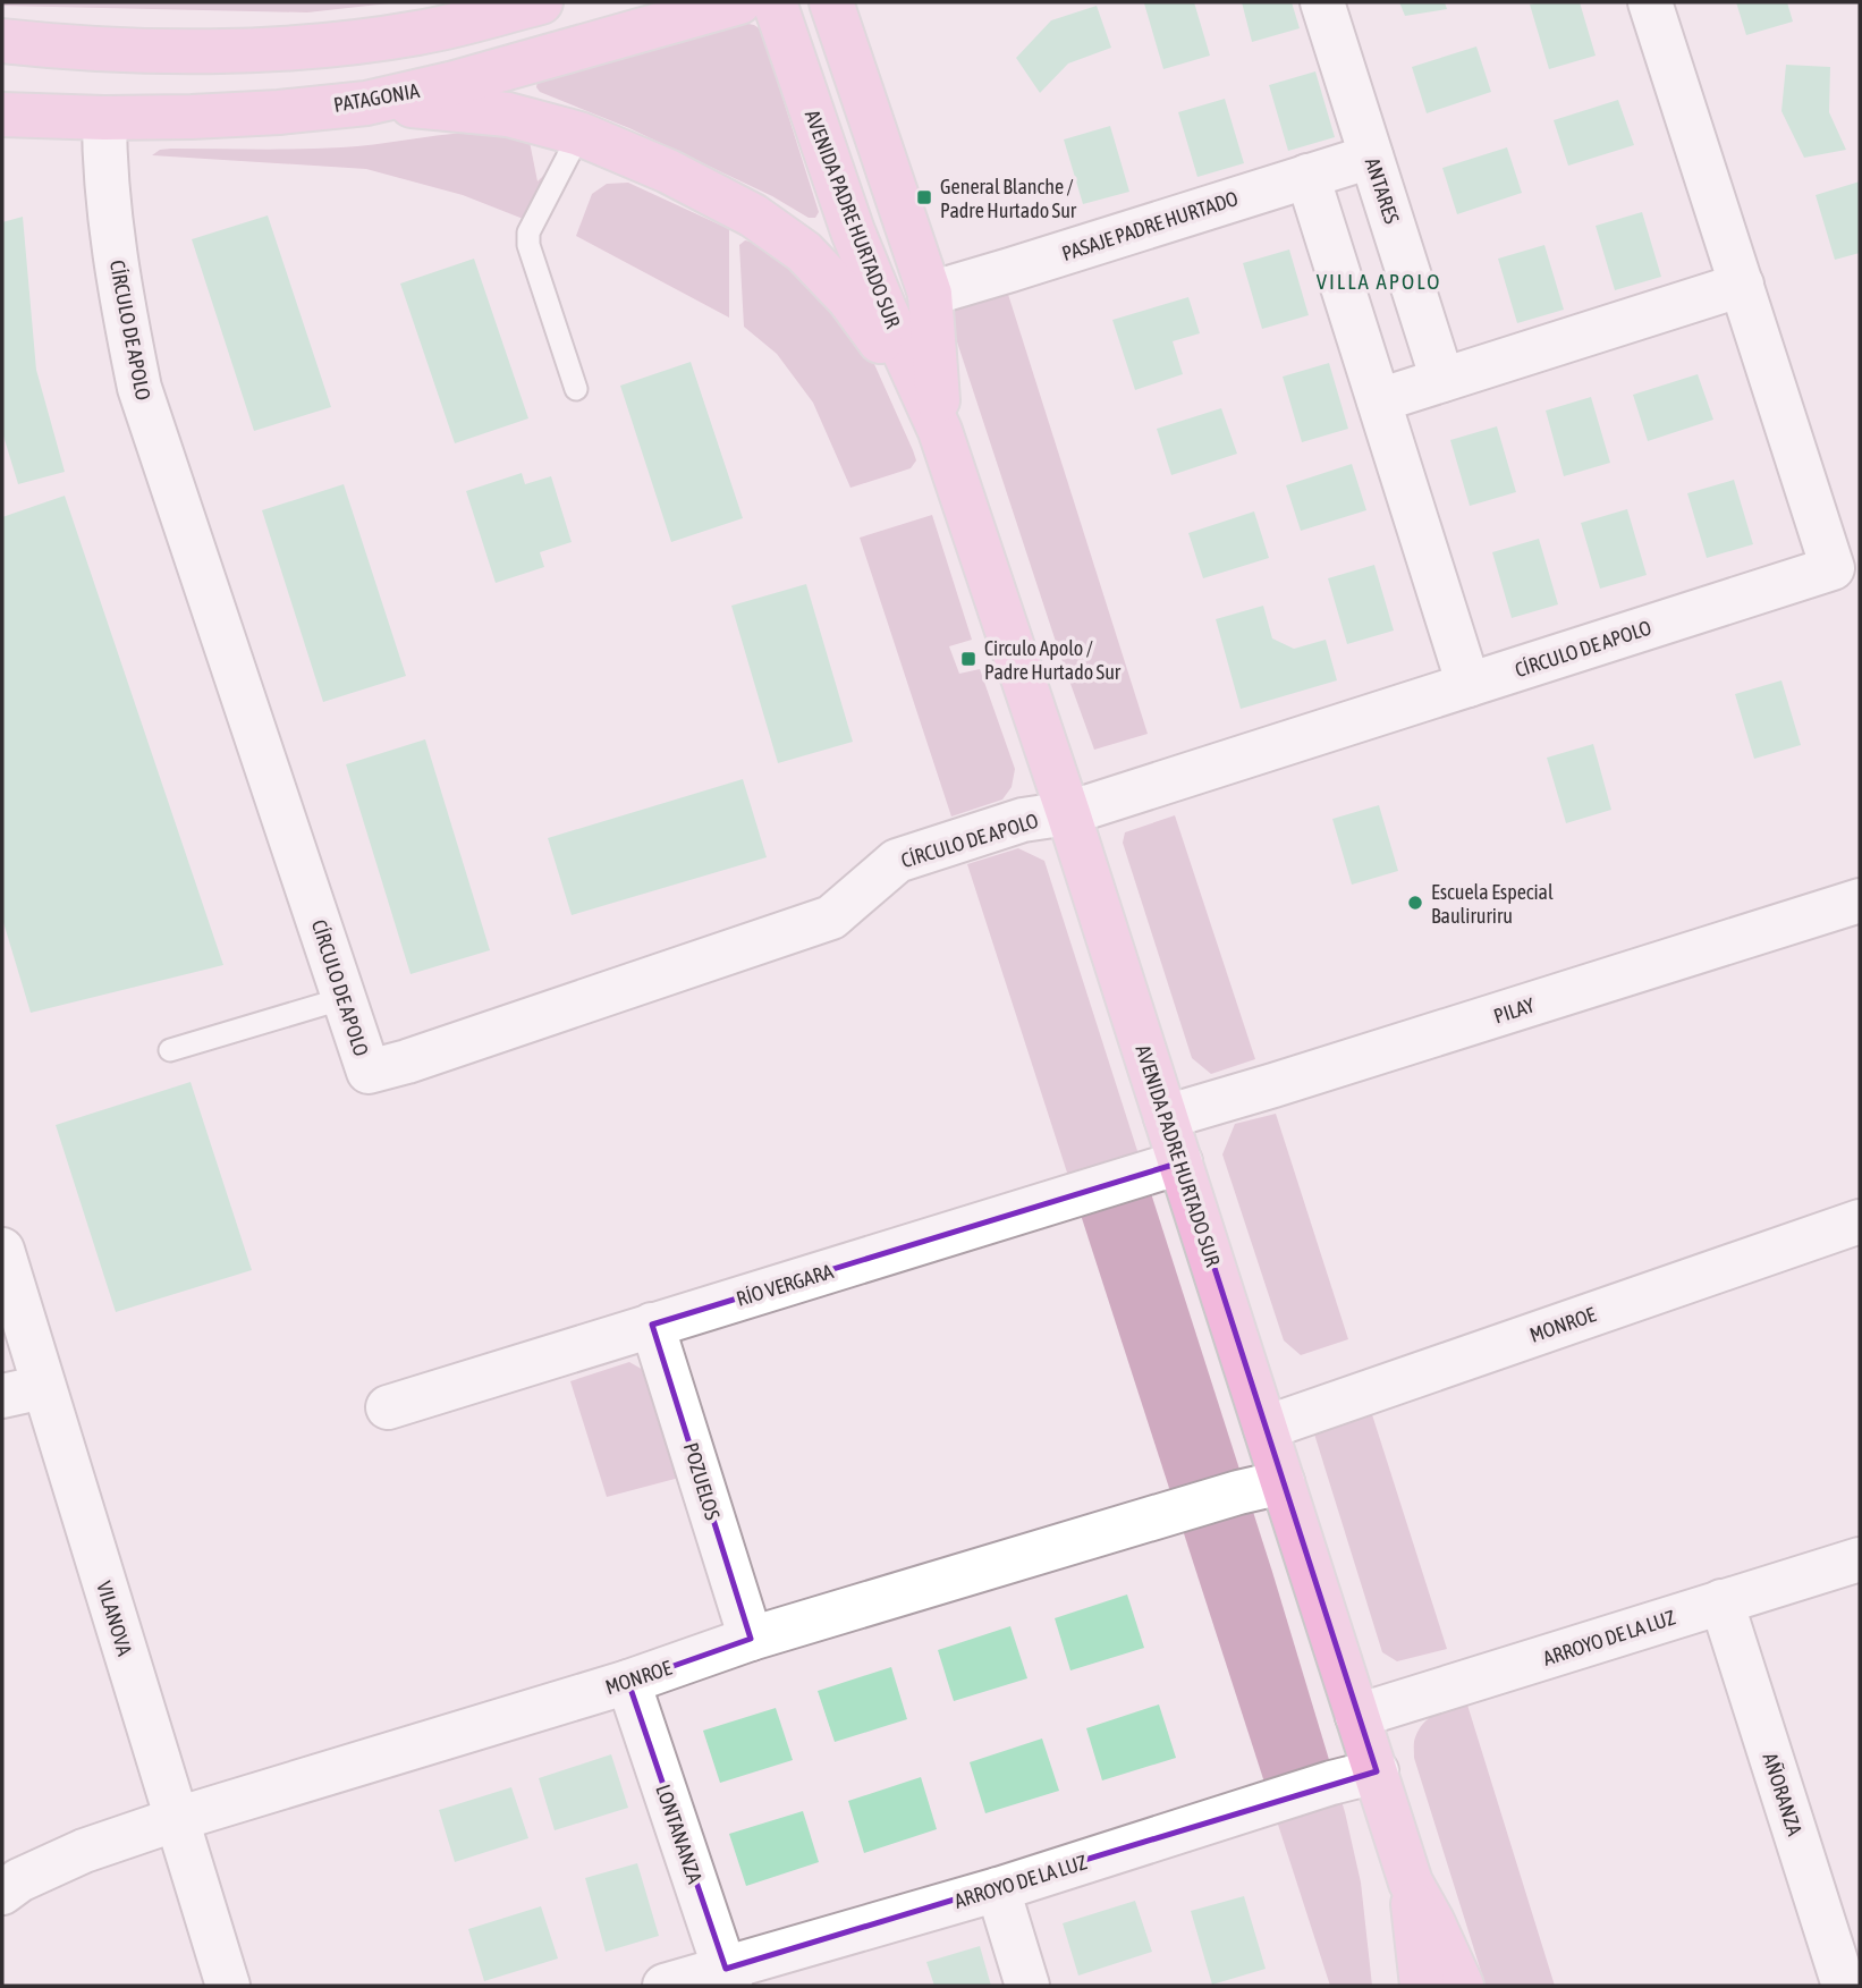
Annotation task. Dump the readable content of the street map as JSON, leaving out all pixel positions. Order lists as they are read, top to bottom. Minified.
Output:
{"streets":{"main road":["PATAGONIA","AVENIDA PADRE HURTADO SUR"],"street":["ANTARES","PASAJE PADRE HURTADO","CÍRCULO DE APOLO","PILAY","RÍO VERGARA","MONROE","POZUELOS","VILANOVA","ARROYO DE LA LUZ","AÑORANZA","LONTANANZA"]},"crossings":[["PATAGONIA","CÍRCULO DE APOLO"],["ANTARES","PASAJE PADRE HURTADO"],["AVENIDA PADRE HURTADO SUR","PASAJE PADRE HURTADO"],["AVENIDA PADRE HURTADO SUR","CÍRCULO DE APOLO"],["AVENIDA PADRE HURTADO SUR","PILAY"],["AVENIDA PADRE HURTADO SUR","RÍO VERGARA"],["AVENIDA PADRE HURTADO SUR","MONROE"],["AVENIDA PADRE HURTADO SUR","ARROYO DE LA LUZ"],["RÍO VERGARA","POZUELOS"],["MONROE","POZUELOS"],["MONROE","VILANOVA"],["MONROE","LONTANANZA"],["ARROYO DE LA LUZ","AÑORANZA"],["ARROYO DE LA LUZ","LONTANANZA"]],"districts":["VILLA APOLO"],"places":{"transit":["General Blanche / Padre Hurtado Sur","Circulo Apolo / Padre Hurtado Sur"],"other":["Escuela Especial Bauliruriru"]}}
